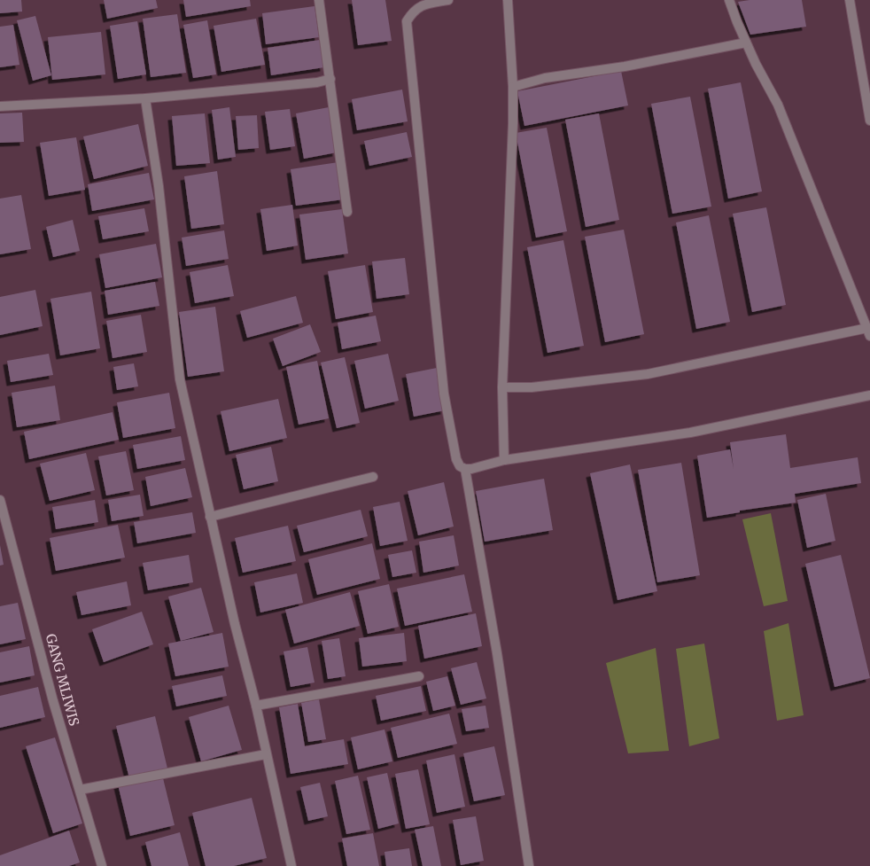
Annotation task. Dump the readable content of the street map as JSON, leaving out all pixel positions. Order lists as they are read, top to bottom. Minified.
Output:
{"streets":{"street":["GANG MLIWIS"]}}
